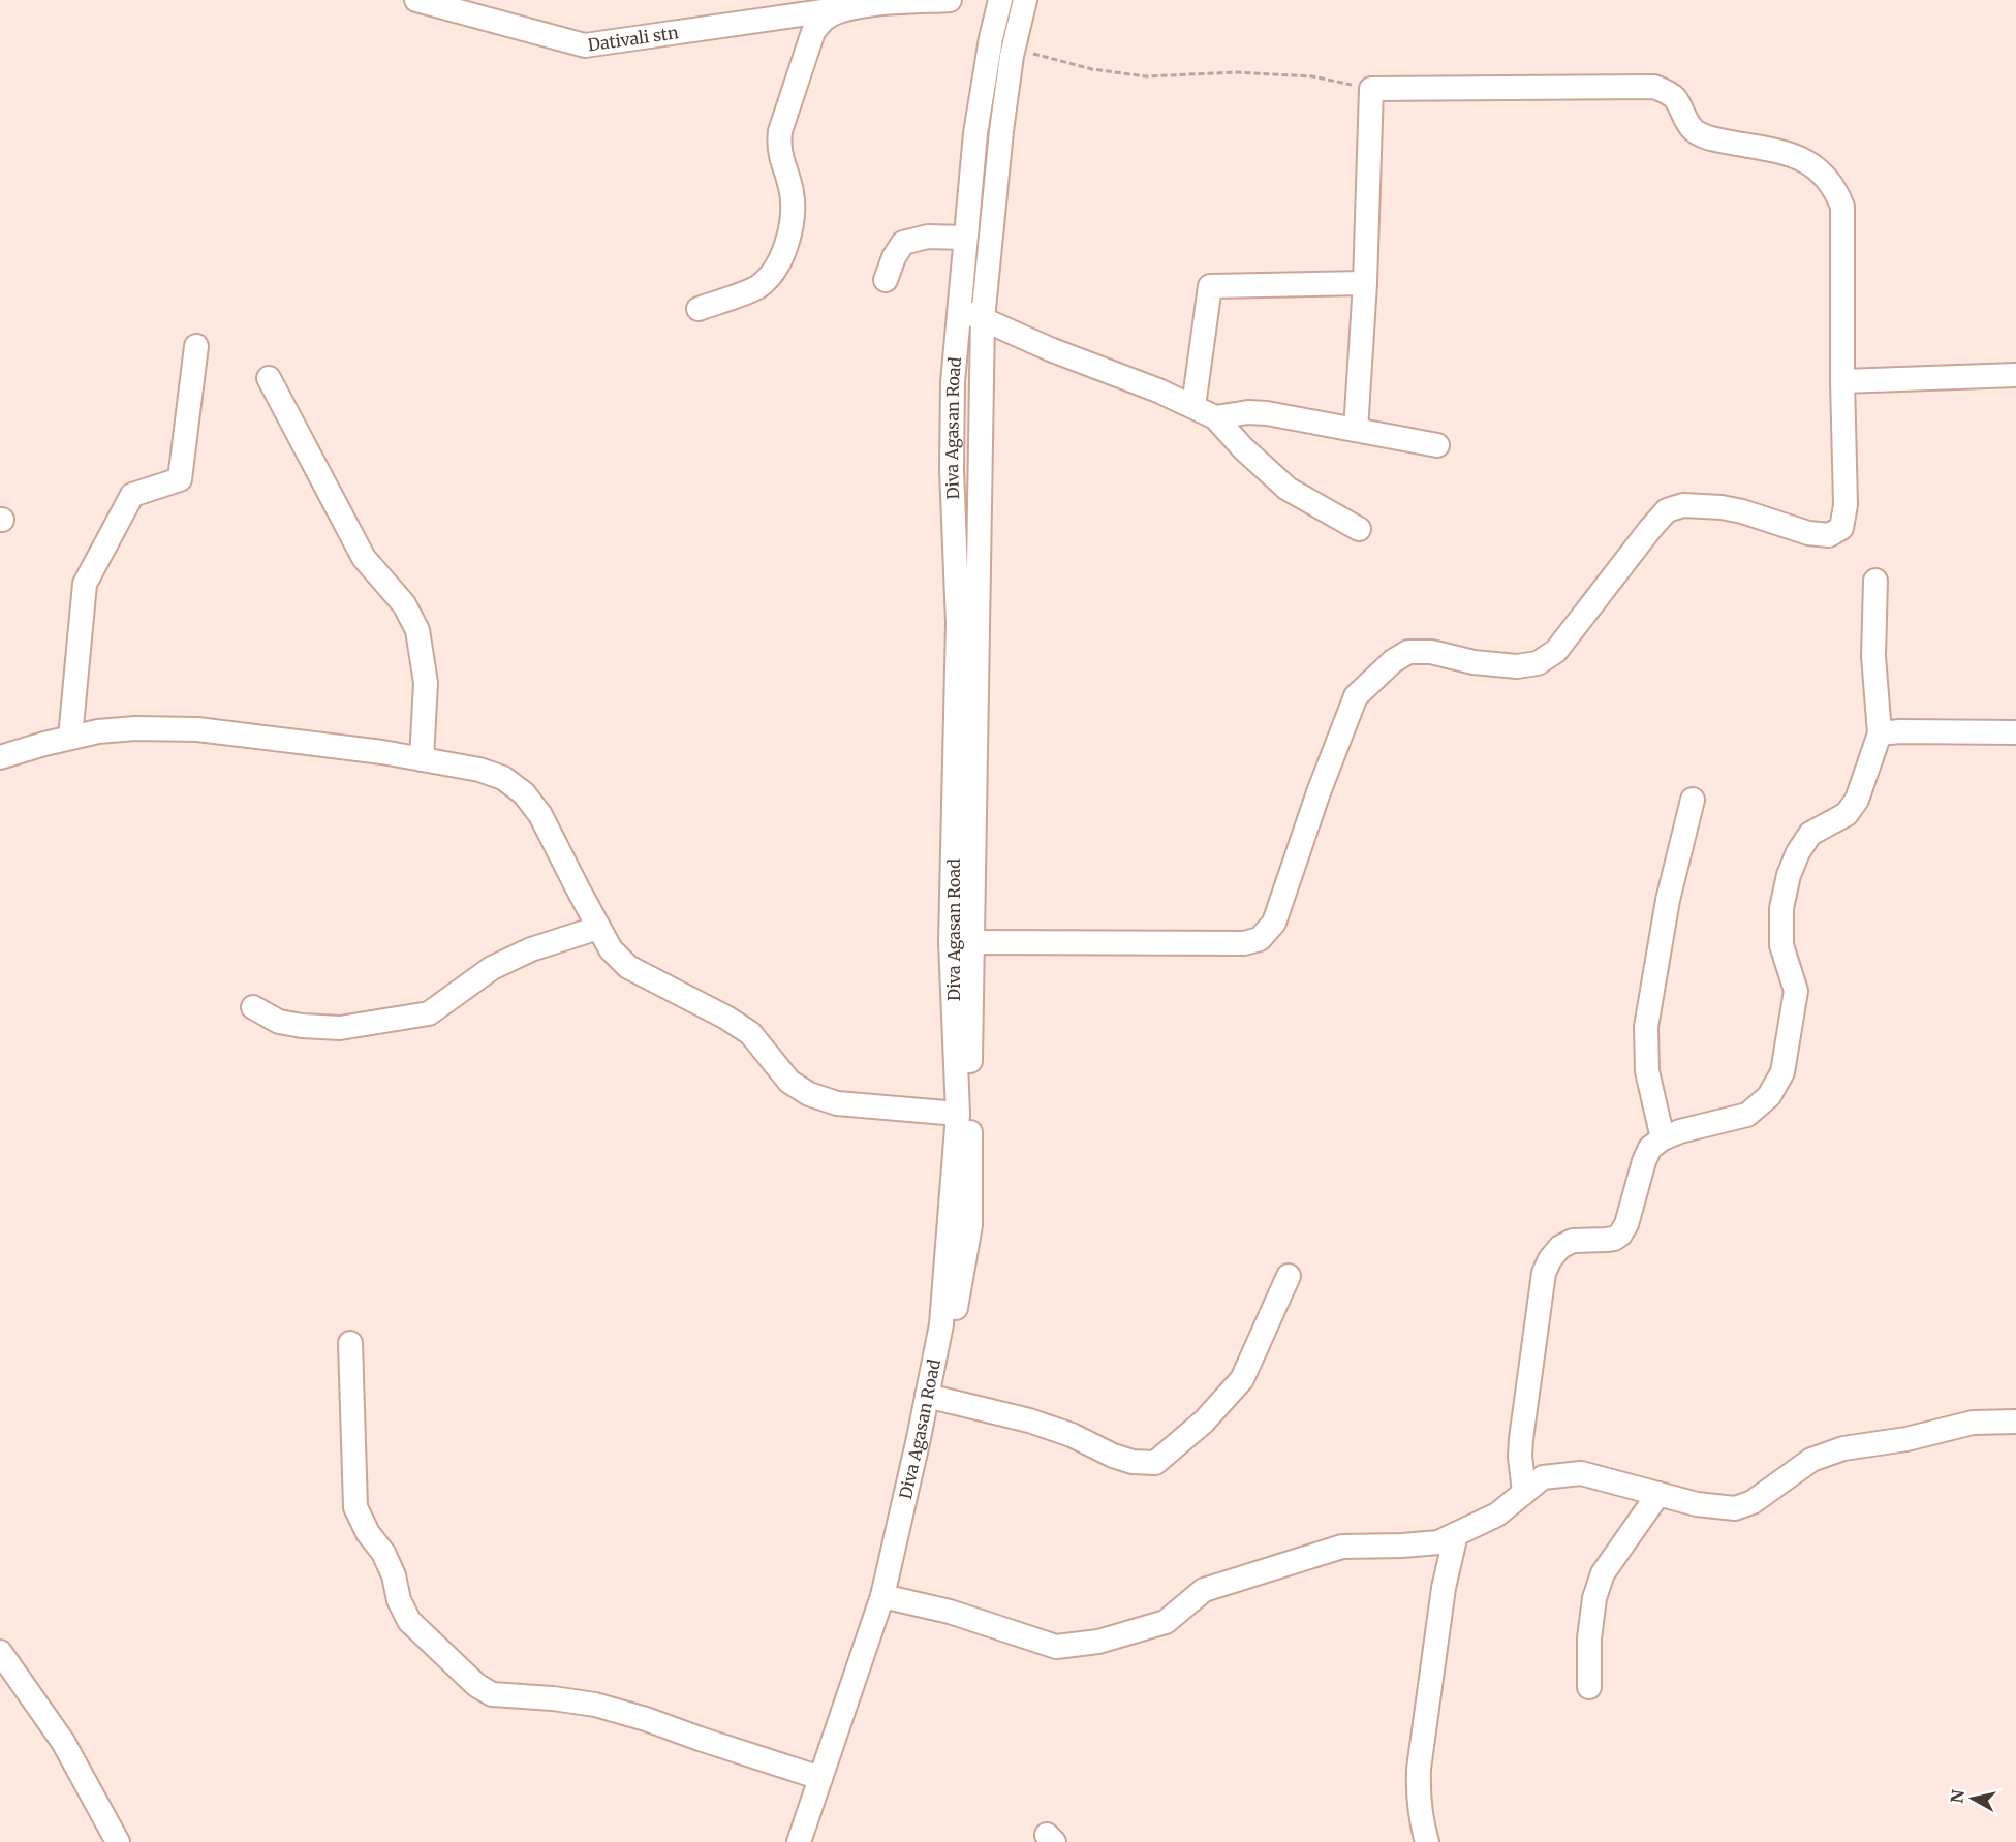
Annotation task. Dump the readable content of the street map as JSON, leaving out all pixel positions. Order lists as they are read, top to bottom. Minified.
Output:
{"streets":{"street":["Dativali stn","Diva Agasan Road"]},"north":"left"}
